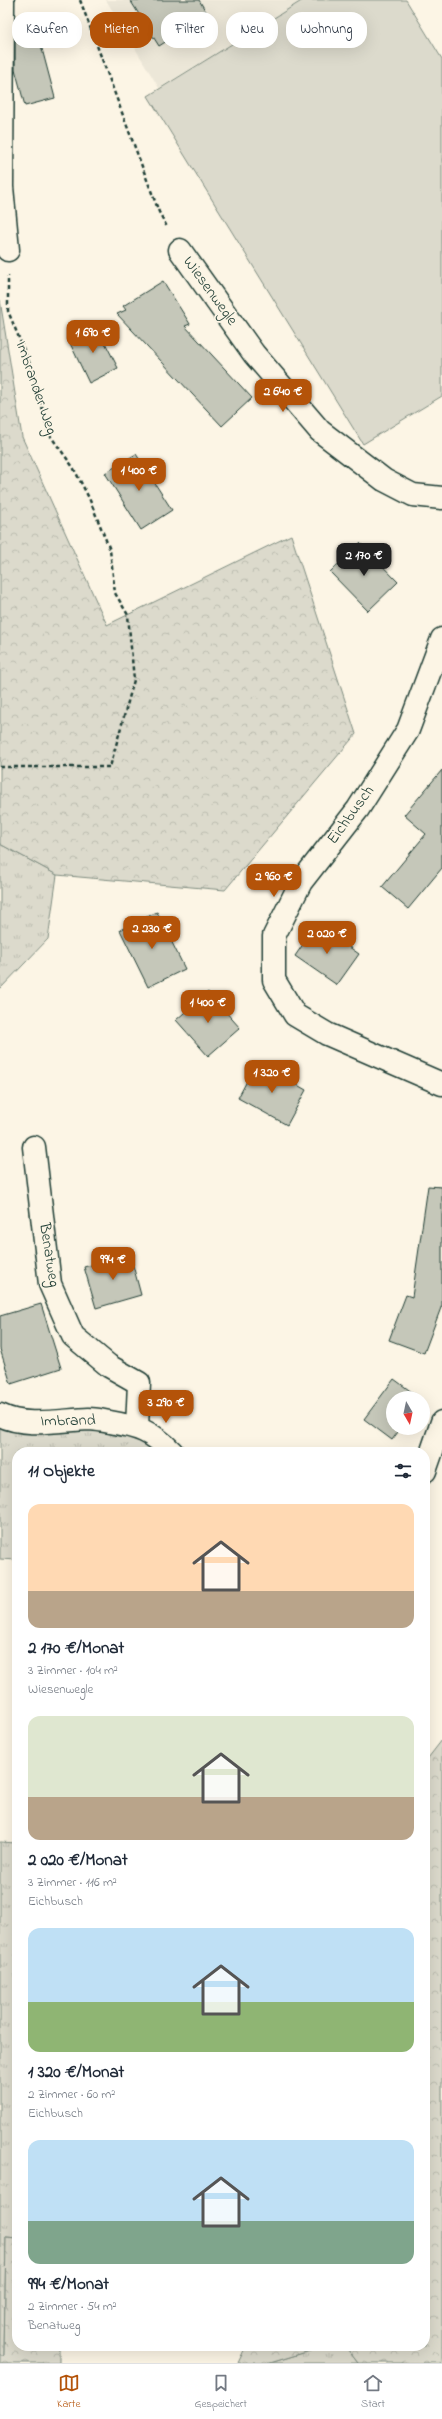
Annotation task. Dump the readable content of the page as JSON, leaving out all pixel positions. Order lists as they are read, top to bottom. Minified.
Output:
{"streets":{"street":["Wiesenwegle","Eichbusch","Benatweg","Imbrand"],"path":["Imbrander Weg"]},"crossings":[["Benatweg","Imbrand"]],"north":"bottom","page":{"chip":["Kaufen","Mieten","Filter","Neu","Wohnung"],"price":["1 690 €","2 640 €","1 400 €","2 170 €","2 960 €","2 230 €","2 020 €","1 400 €","1 320 €","994 €","3 290 €"],"heading":"11 Objekte","list":[{"name":"2 170 €/Monat","note":"3 Zimmer · 104 m² · Wiesenwegle"},{"name":"2 020 €/Monat","note":"3 Zimmer · 116 m² · Eichbusch"},{"name":"1 320 €/Monat","note":"2 Zimmer · 60 m² · Eichbusch"},{"name":"994 €/Monat","note":"2 Zimmer · 54 m² · Benatweg"}],"tabs":["Karte","Gespeichert","Start"]}}
